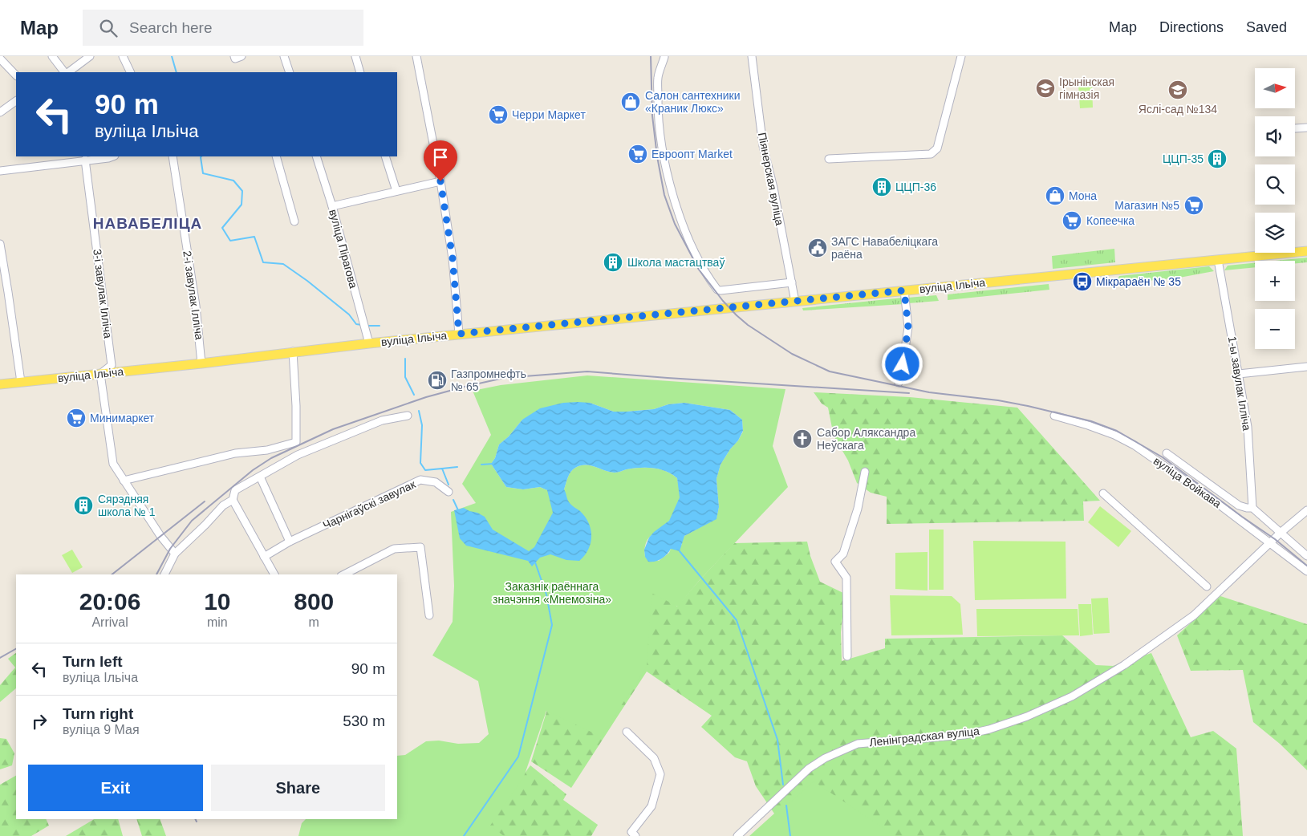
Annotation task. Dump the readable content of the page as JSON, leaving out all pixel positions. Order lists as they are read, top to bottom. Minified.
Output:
{"streets":{"main road":["вуліца Ільіча"],"street":["Піянерская вуліца","вуліца Пірагова","3-і завулак Ілліча","2-і завулак Ілліча","1-ы завулак Ілліча","вуліца Войкава","Чарнігаўскі завулак","Ленінградская вуліца"]},"crossings":[["Піянерская вуліца","вуліца Ільіча"],["вуліца Пірагова","вуліца Ільіча"],["вуліца Ільіча","3-і завулак Ілліча"],["вуліца Ільіча","2-і завулак Ілліча"],["вуліца Ільіча","1-ы завулак Ілліча"],["1-ы завулак Ілліча","вуліца Войкава"],["вуліца Войкава","Ленінградская вуліца"]],"districts":["НАВАБЕЛІЦА"],"parks":["Заказнік раённага значэння «Мнемозіна»"],"places":{"school or university":["Ірынінская гімназія","Яслі-сад №134"],"shop":["Салон сантехники «Краник Люкс»","Мона"],"supermarket":["Черри Маркет","Евроопт Market","Магазин №5","Копеечка","Минимаркет"],"building":["ЦЦП-35","ЦЦП-36","Школа мастацтваў","Сярэдняя школа № 1"],"public building":["ЗАГС Навабеліцкага раёна"],"bus stop":["Мікрараён № 35"],"fuel station":["Газпромнефть № 65"],"church":["Сабор Аляксандра Неўскага"]},"north":"right","page":{"header":"Map","search":"Search here","nav":["Map","Directions","Saved"],"map_buttons":["+","−"],"turn":["90 m","вуліца Ільіча"],"eta":["20:06","Arrival","10","min","800","m"],"list":[{"name":"Turn left","note":"вуліца Ільіча","value":"90 m"},{"name":"Turn right","note":"вуліца 9 Мая","value":"530 m"}],"buttons":["Exit","Share"]}}
